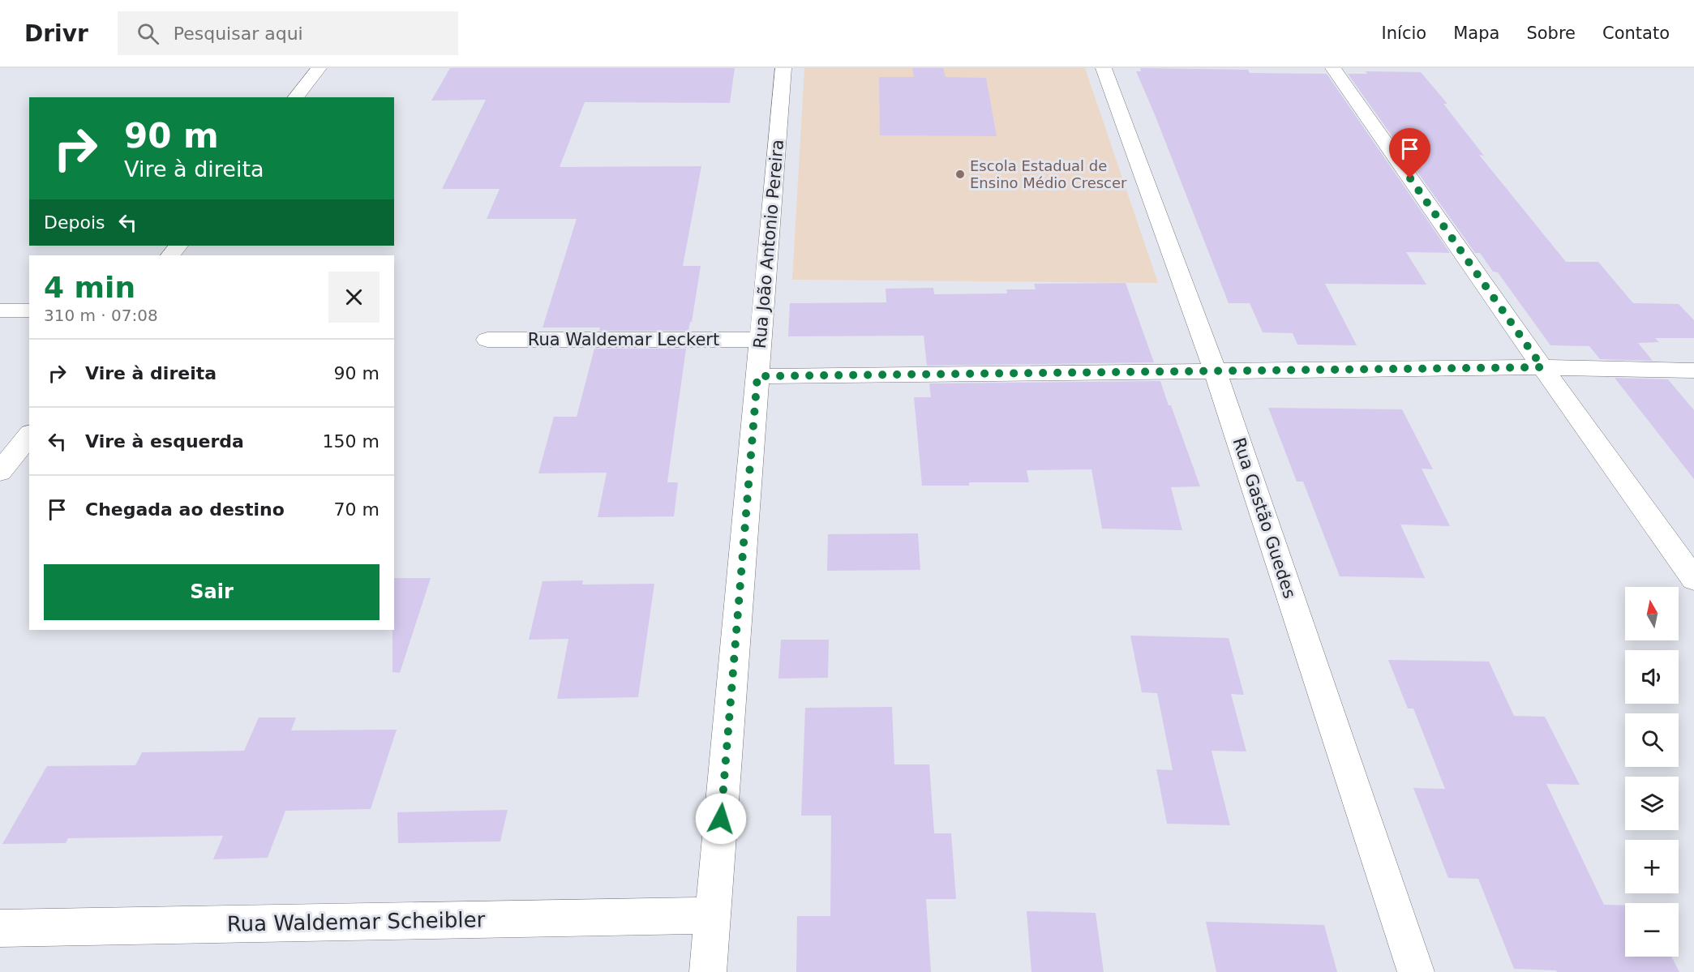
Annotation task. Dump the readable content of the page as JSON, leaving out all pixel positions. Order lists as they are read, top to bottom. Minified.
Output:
{"streets":{"street":["Rua João Antonio Pereira","Rua Waldemar Leckert","Rua Gastão Guedes","Rua Waldemar Scheibler"]},"crossings":[["Rua João Antonio Pereira","Rua Waldemar Leckert"],["Rua João Antonio Pereira","Rua Waldemar Scheibler"]],"places":["Escola Estadual de Ensino Médio Crescer"],"north":"top","page":{"header":"Drivr","search":"Pesquisar aqui","nav":["Início","Mapa","Sobre","Contato"],"turn":["90 m","Vire à direita"],"then":"Depois","heading":["4 min","310 m · 07:08"],"list":[{"name":"Vire à direita","value":"90 m"},{"name":"Vire à esquerda","value":"150 m"},{"name":"Chegada ao destino","value":"70 m"}],"buttons":"Sair","map_buttons":["+","−"]}}
